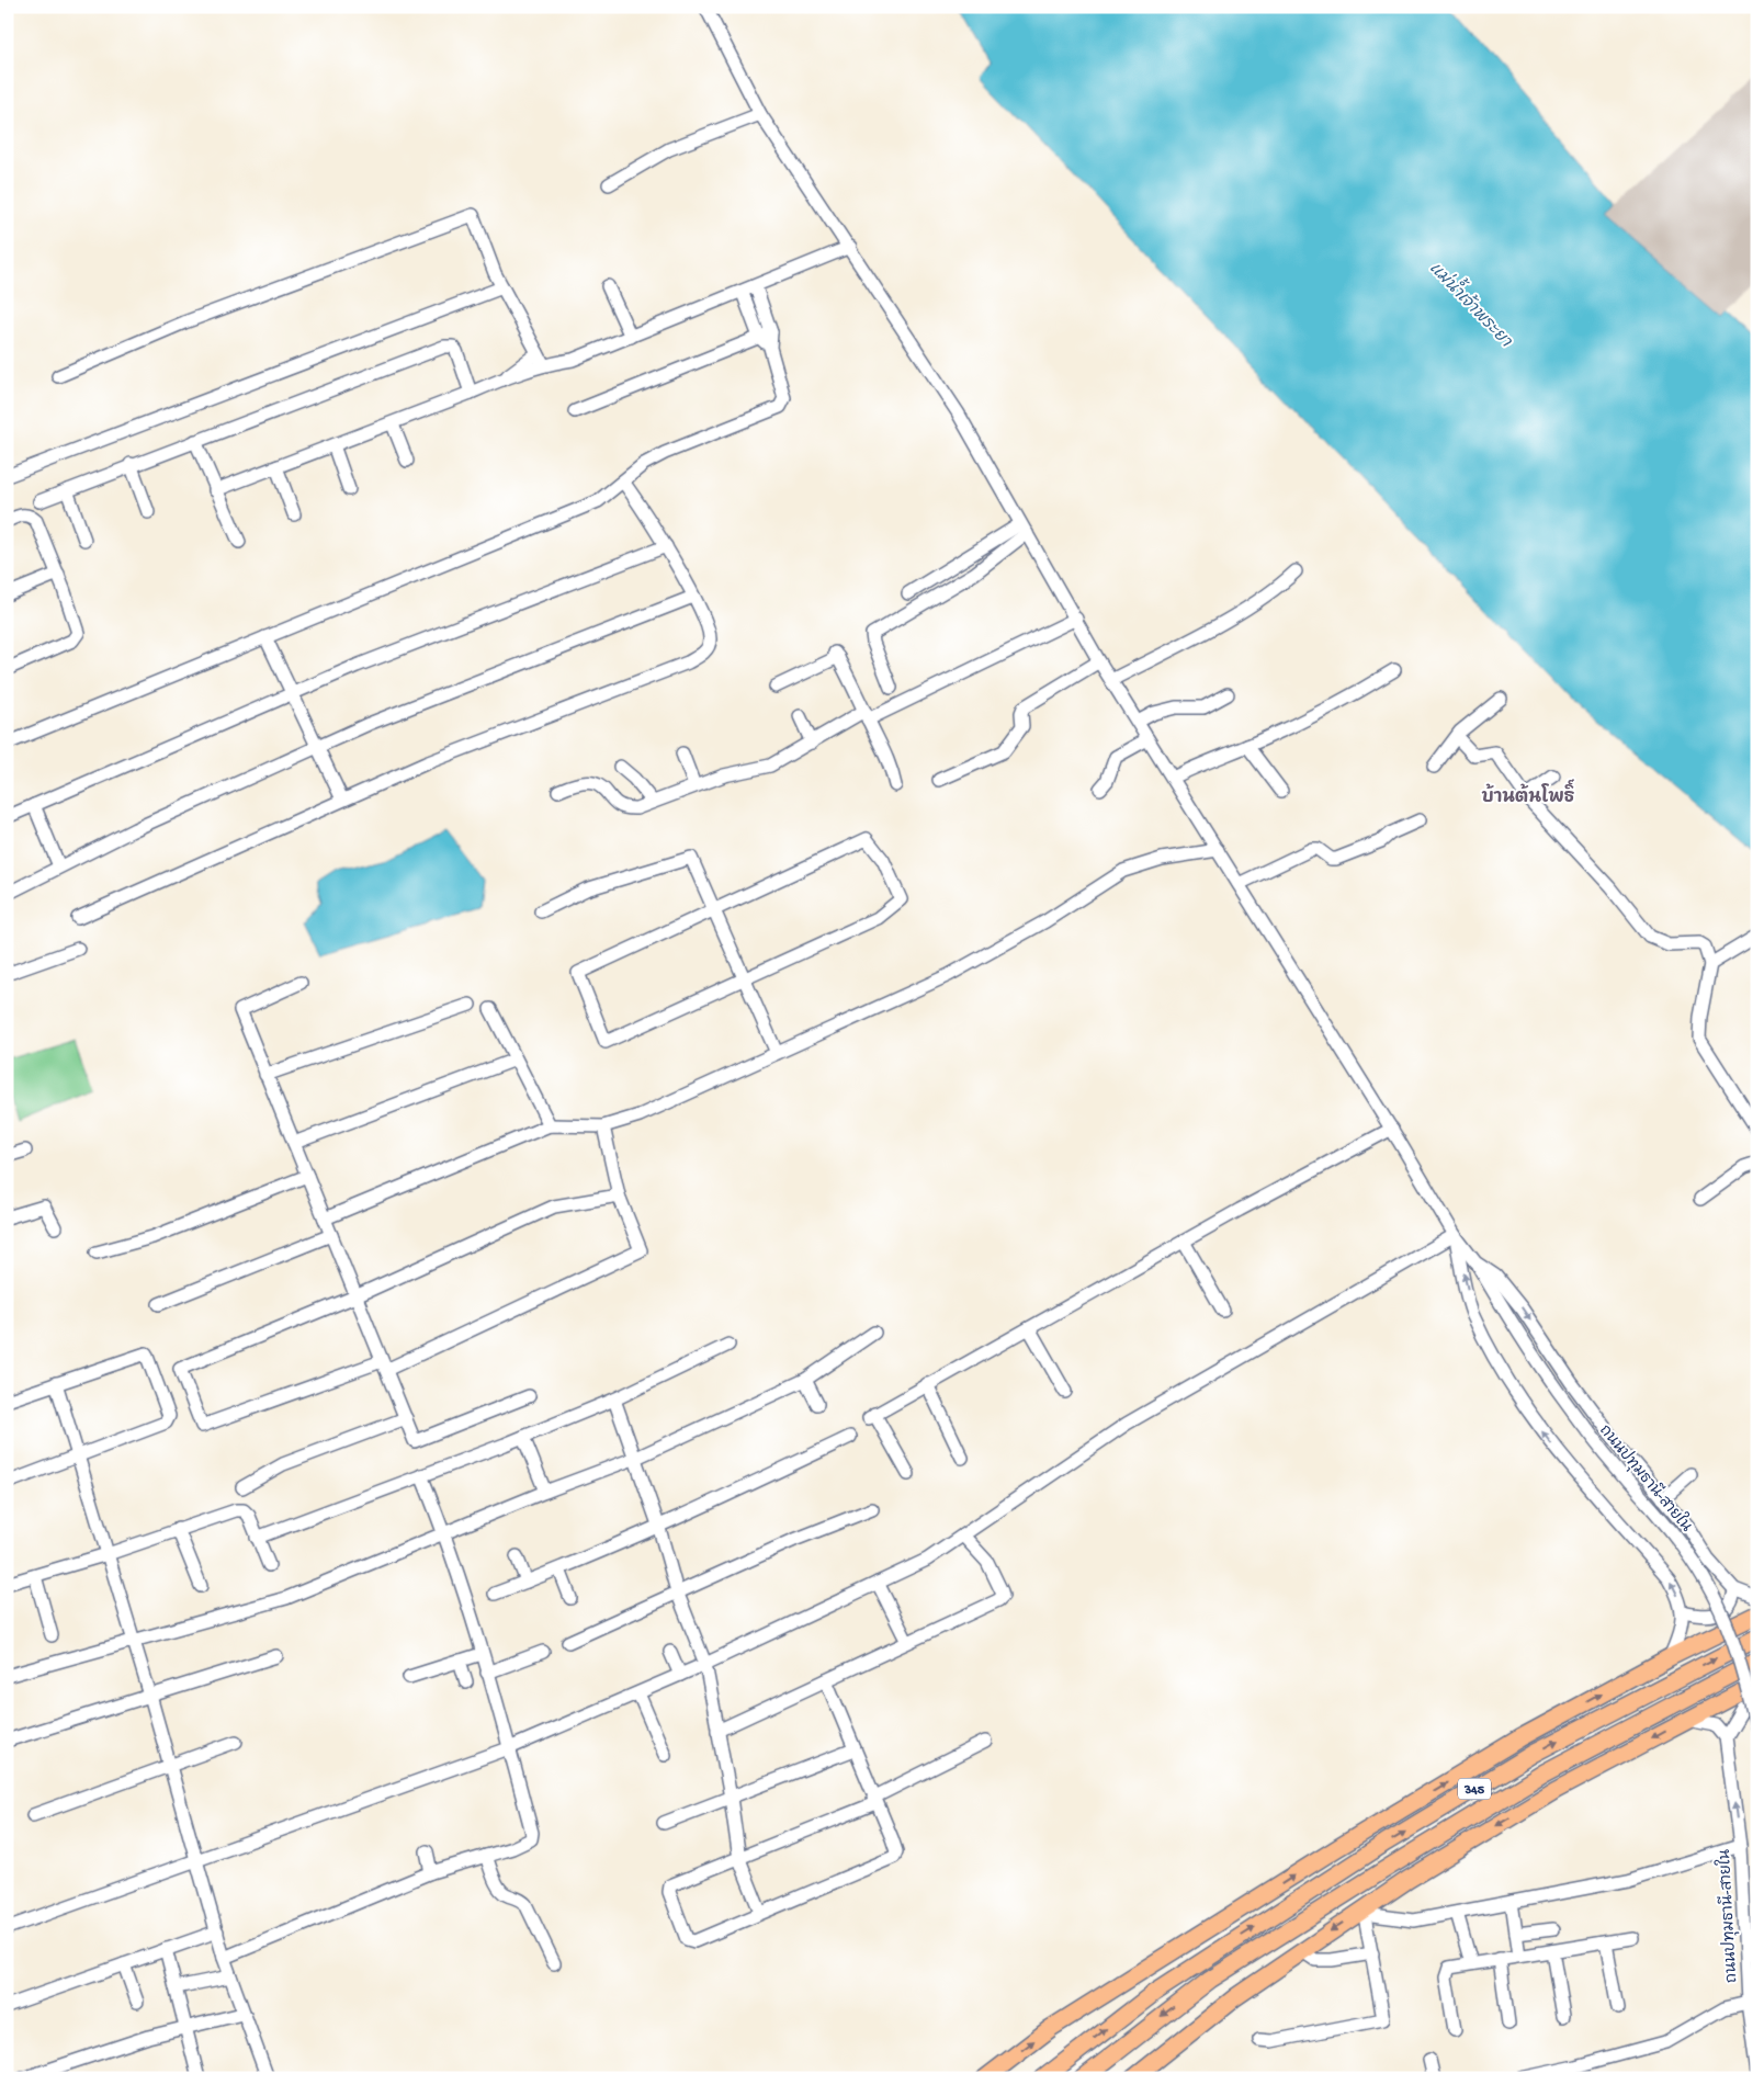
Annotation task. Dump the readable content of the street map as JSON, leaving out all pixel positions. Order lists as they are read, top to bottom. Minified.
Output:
{"streets":{"main road":["345"],"street":["ถนนปทุมธานี-สายใน"]},"districts":["บ้านต้นโพธิ์"],"water":["แม่น้ำเจ้าพระยา"]}
